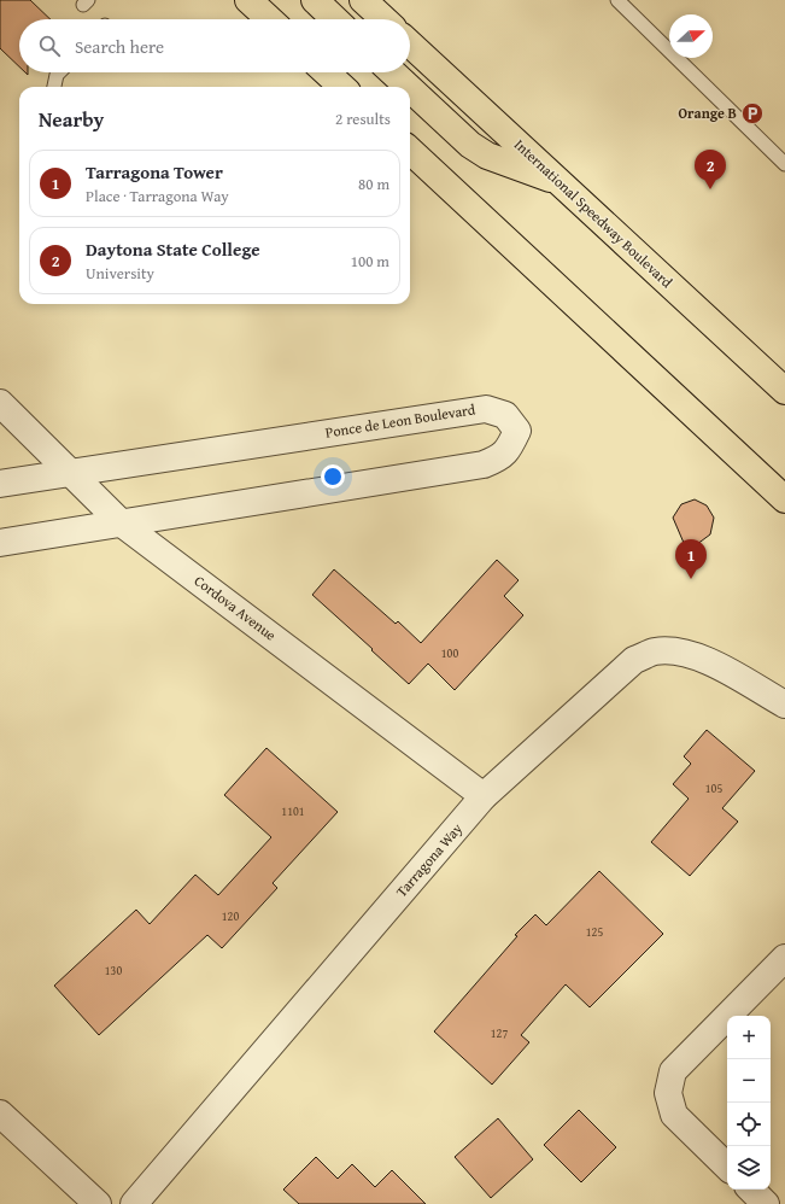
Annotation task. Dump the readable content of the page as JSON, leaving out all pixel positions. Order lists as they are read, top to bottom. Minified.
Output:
{"streets":{"main road":["International Speedway Boulevard"],"street":["Ponce de Leon Boulevard","Cordova Avenue","Tarragona Way"]},"crossings":[["Ponce de Leon Boulevard","Cordova Avenue"],["Cordova Avenue","Tarragona Way"]],"places":{"parking":["Orange B"]},"house_numbers":["100","105","1101","120","125","130","127"],"north":"right","page":{"search":"Search here","heading":["Nearby","2 results"],"pins":["2","1"],"list":[{"mark":"1","name":"Tarragona Tower","note":"Place · Tarragona Way","value":"80 m"},{"mark":"2","name":"Daytona State College","note":"University","value":"100 m"}],"map_buttons":["+","−"]}}
